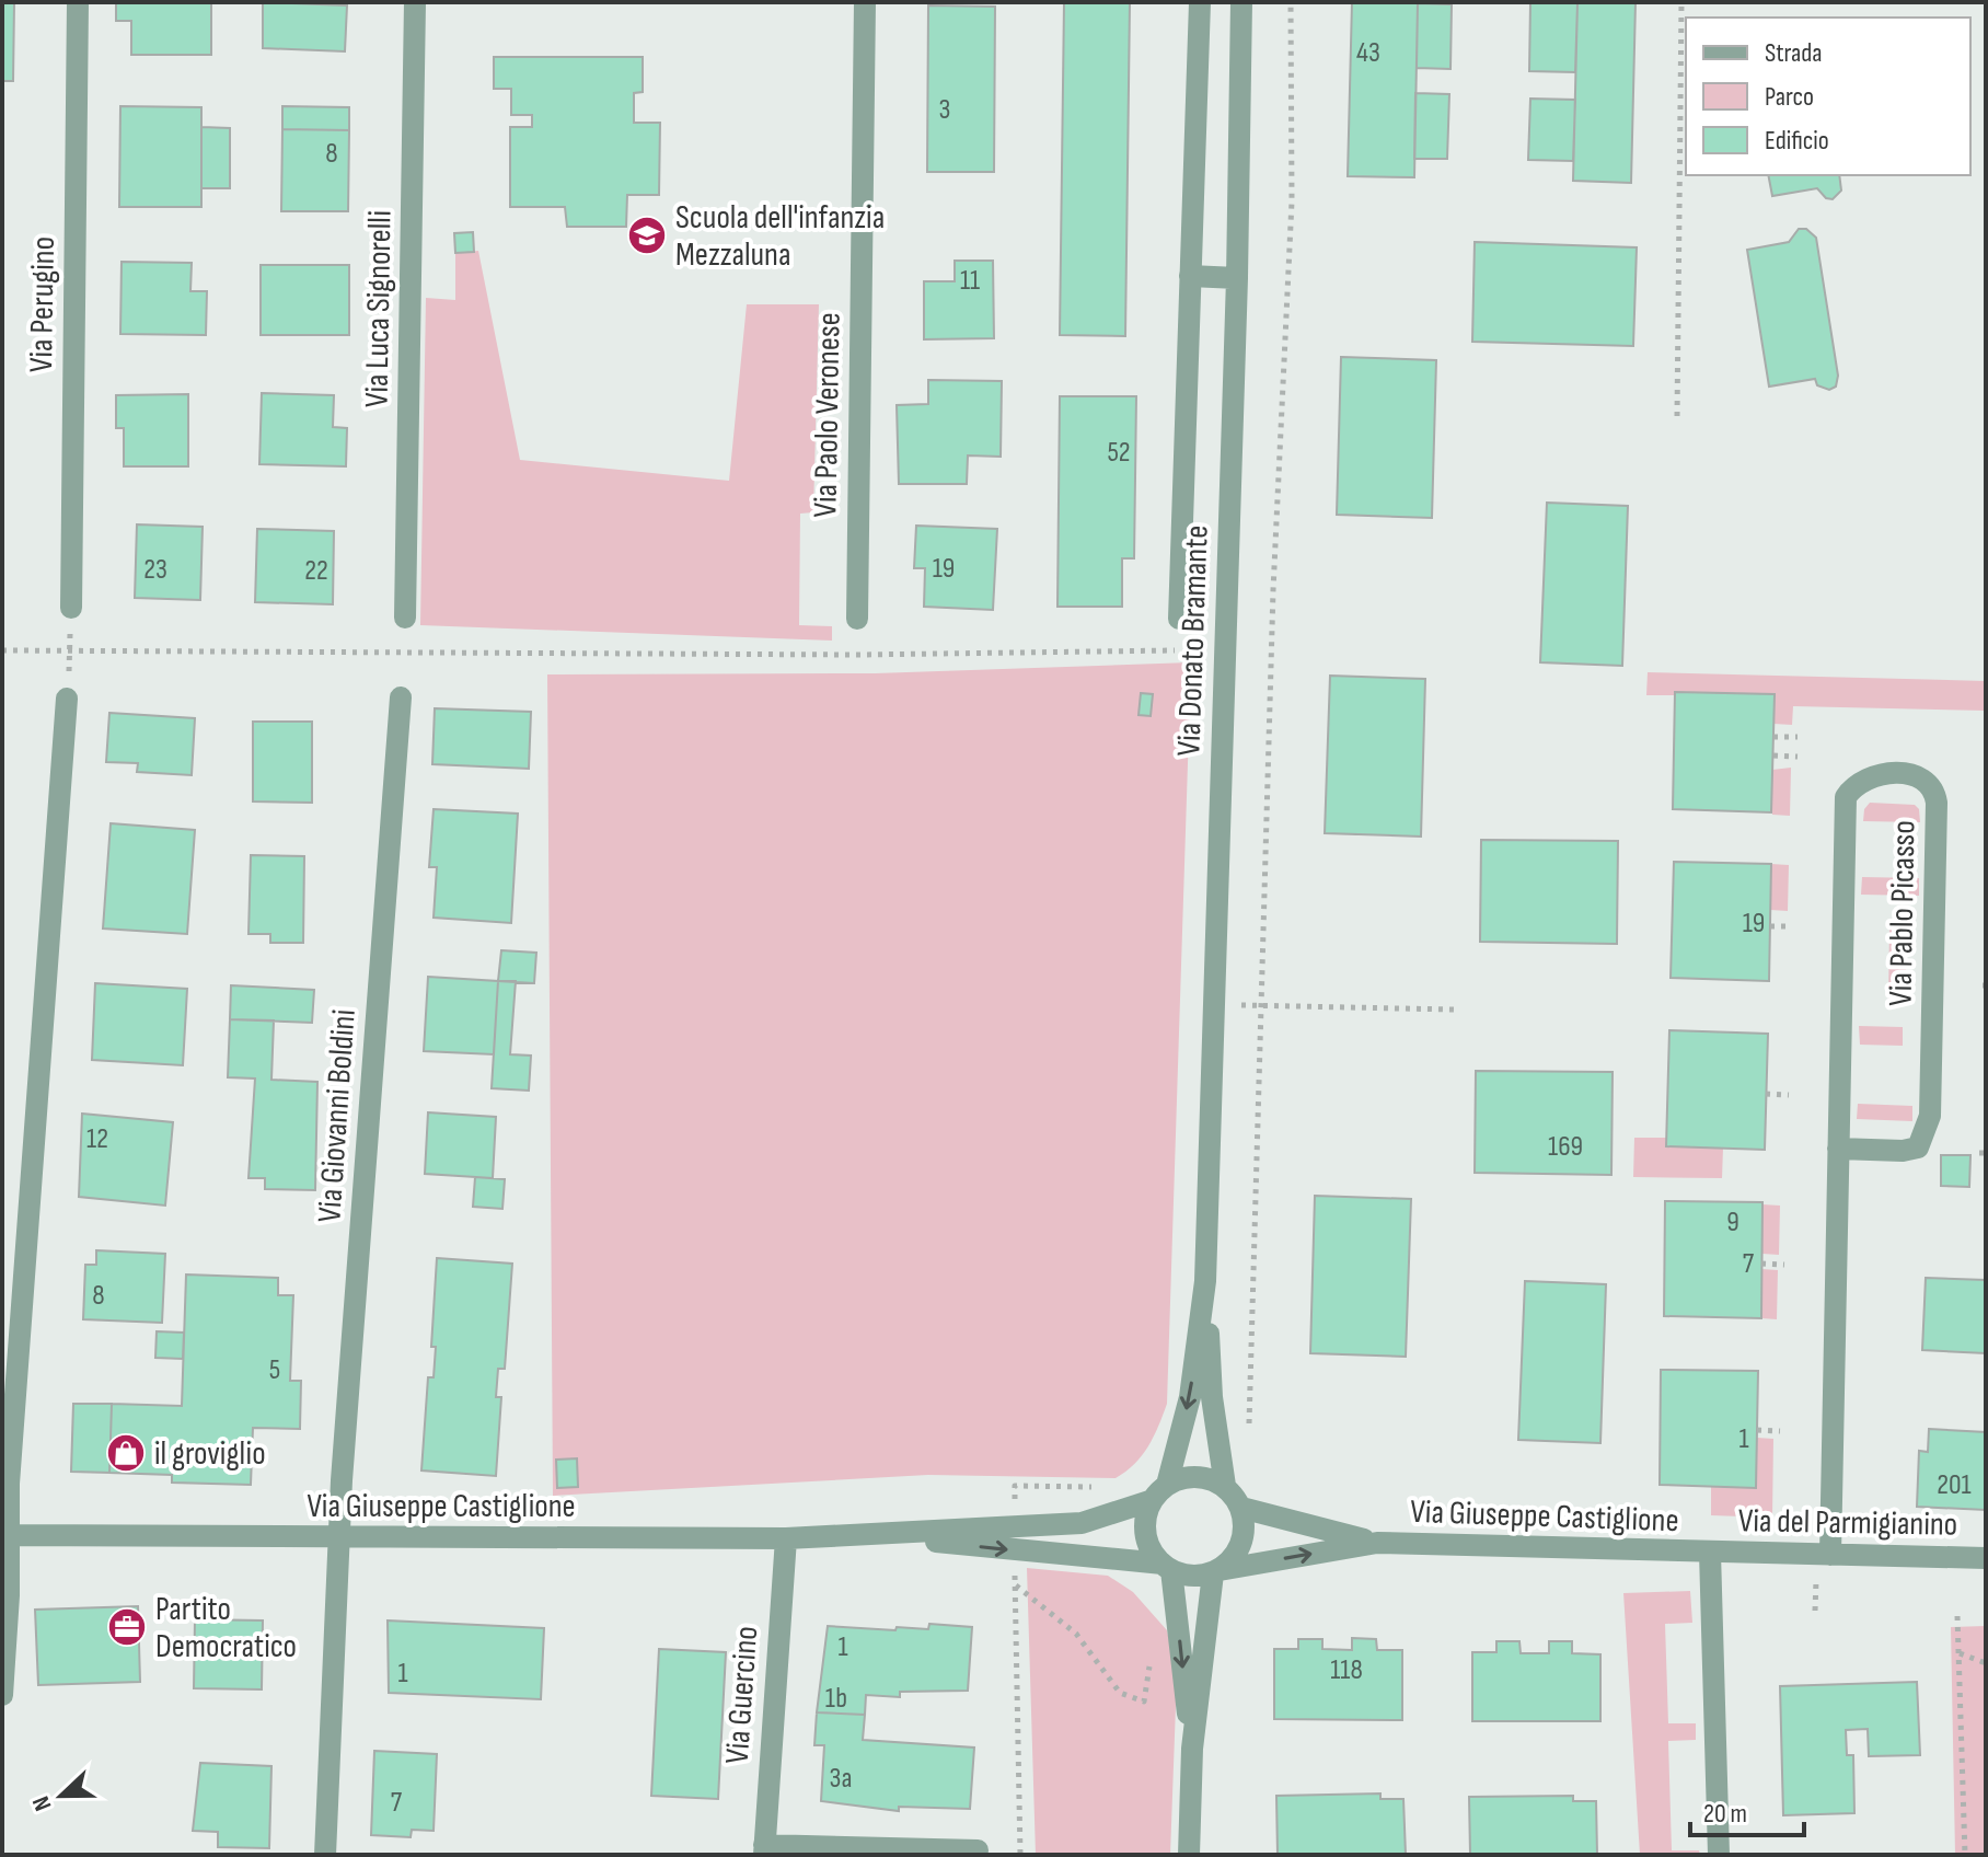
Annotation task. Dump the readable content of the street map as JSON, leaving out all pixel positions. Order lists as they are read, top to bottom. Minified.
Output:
{"streets":{"street":["Via Perugino","Via Luca Signorelli","Via Paolo Veronese","Via Donato Bramante","Via Pablo Picasso","Via Giovanni Boldini","Via Giuseppe Castiglione","Via del Parmigianino","Via Guercino"]},"crossings":[["Via Donato Bramante","Via Giuseppe Castiglione"],["Via Pablo Picasso","Via del Parmigianino"],["Via Giovanni Boldini","Via Giuseppe Castiglione"],["Via Giuseppe Castiglione","Via del Parmigianino"],["Via Giuseppe Castiglione","Via Guercino"]],"places":{"school or university":["Scuola dell'infanzia Mezzaluna"],"shop":["il groviglio"],"office":["Partito Democratico"]},"house_numbers":["43","3","8","11","52","19","23","22","19","12","169","9","7","8","5","1","201","1","118","1","1b","3a","7"],"legend":["Strada","Parco","Edificio"],"scale_bar":"20 m","north":"left"}
